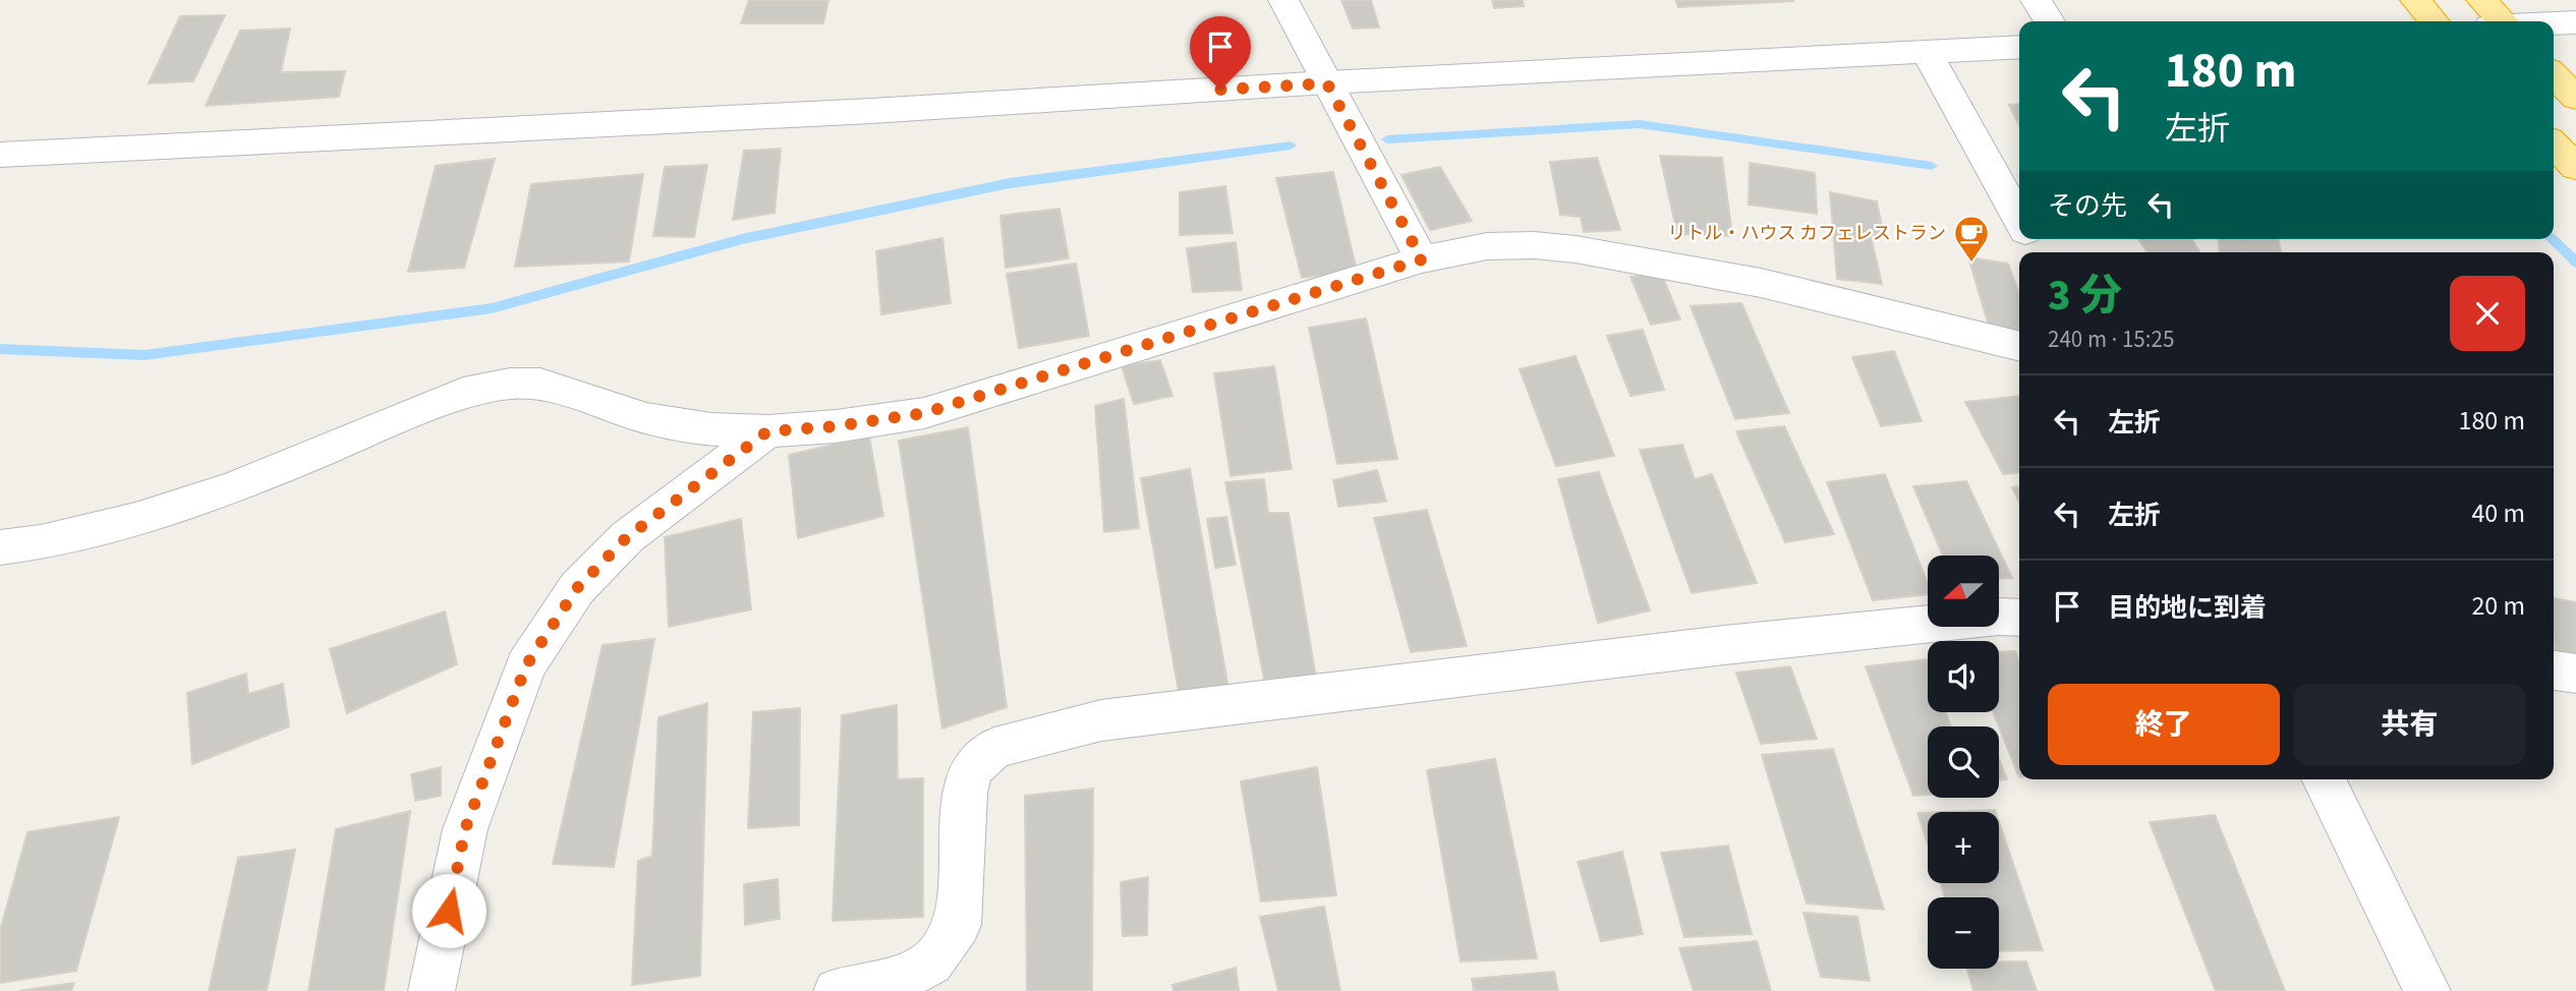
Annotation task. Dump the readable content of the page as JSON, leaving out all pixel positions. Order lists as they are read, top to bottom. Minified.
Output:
{"places":{"cafe":["リトル・ハウス カフェレストラン"]},"north":"left","page":{"turn":["180 m","左折"],"then":"その先","heading":["3 分","240 m · 15:25"],"list":[{"name":"左折","value":"180 m"},{"name":"左折","value":"40 m"},{"name":"目的地に到着","value":"20 m"}],"map_buttons":["+","−"],"buttons":["終了","共有"]}}
